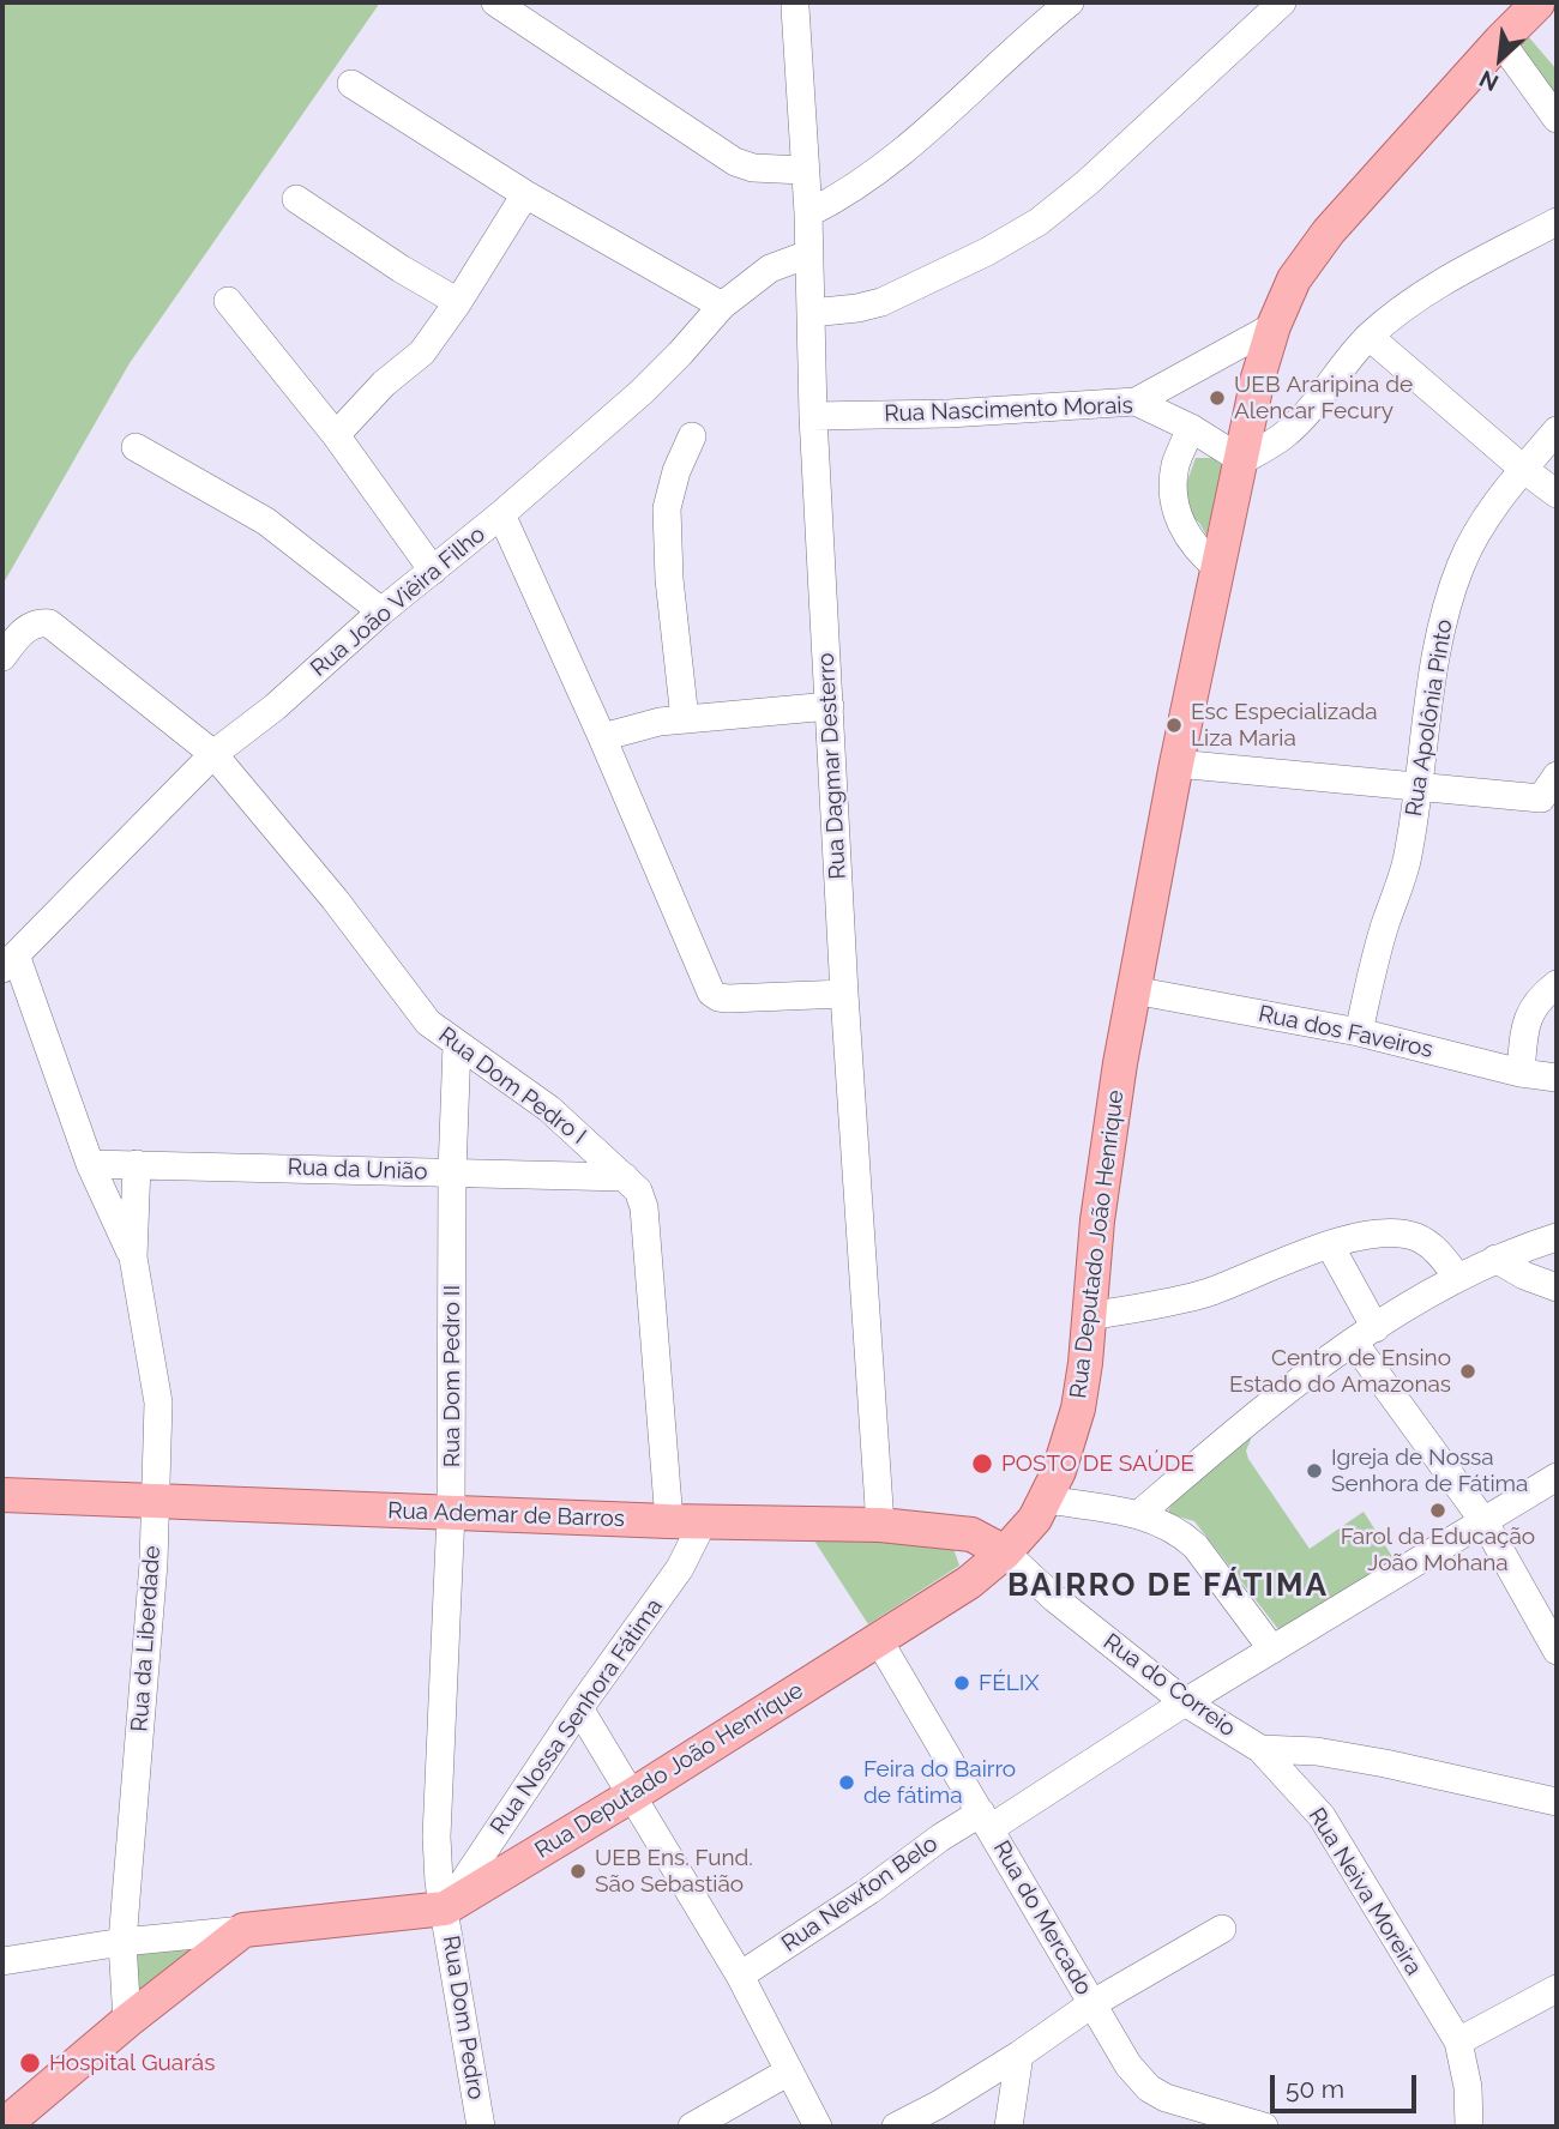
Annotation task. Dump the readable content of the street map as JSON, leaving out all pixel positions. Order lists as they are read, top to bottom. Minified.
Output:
{"streets":{"main road":["Rua Deputado João Henrique","Rua Ademar de Barros"],"street":["Rua Nascimento Morais","Rua João Viêira Filho","Rua Apolônia Pinto","Rua Dagmar Desterro","Rua dos Faveiros","Rua Dom Pedro I","Rua da União","Rua Dom Pedro II","Rua da Liberdade","Rua do Correio","Rua Nossa Senhora Fátima","Rua Neiva Moreira","Rua Newton Belo","Rua do Mercado","Rua Dom Pedro"]},"crossings":[["Rua Nascimento Morais","Rua Dagmar Desterro"],["Rua Nascimento Morais","Rua Deputado João Henrique"],["Rua João Viêira Filho","Rua Dagmar Desterro"],["Rua João Viêira Filho","Rua Dom Pedro I"],["Rua João Viêira Filho","Rua da Liberdade"],["Rua Apolônia Pinto","Rua dos Faveiros"],["Rua Dagmar Desterro","Rua Ademar de Barros"],["Rua dos Faveiros","Rua Deputado João Henrique"],["Rua Dom Pedro I","Rua da União"],["Rua Dom Pedro I","Rua Dom Pedro II"],["Rua Dom Pedro I","Rua Ademar de Barros"],["Rua da União","Rua Dom Pedro II"],["Rua da União","Rua da Liberdade"],["Rua Deputado João Henrique","Rua Dom Pedro II"],["Rua Deputado João Henrique","Rua Ademar de Barros"],["Rua Deputado João Henrique","Rua da Liberdade"],["Rua Deputado João Henrique","Rua do Correio"],["Rua Deputado João Henrique","Rua Nossa Senhora Fátima"],["Rua Deputado João Henrique","Rua do Mercado"],["Rua Deputado João Henrique","Rua Dom Pedro"],["Rua Dom Pedro II","Rua Ademar de Barros"],["Rua Dom Pedro II","Rua Nossa Senhora Fátima"],["Rua Dom Pedro II","Rua Dom Pedro"],["Rua Ademar de Barros","Rua da Liberdade"],["Rua Ademar de Barros","Rua do Correio"],["Rua Ademar de Barros","Rua Nossa Senhora Fátima"],["Rua do Correio","Rua Neiva Moreira"],["Rua do Correio","Rua Newton Belo"],["Rua Nossa Senhora Fátima","Rua Dom Pedro"],["Rua Newton Belo","Rua do Mercado"]],"districts":["BAIRRO DE FÁTIMA"],"places":["UEB Araripina de Alencar Fecury","Esc Especializada Liza Maria","Centro de Ensino Estado do Amazonas","POSTO DE SAÚDE","Igreja de Nossa Senhora de Fátima","Farol da Educação João Mohana","FÉLIX","Feira do Bairro de fátima","UEB Ens. Fund. São Sebastião","Hospital Guarás"],"scale_bar":"50 m","north":"bottom left"}
